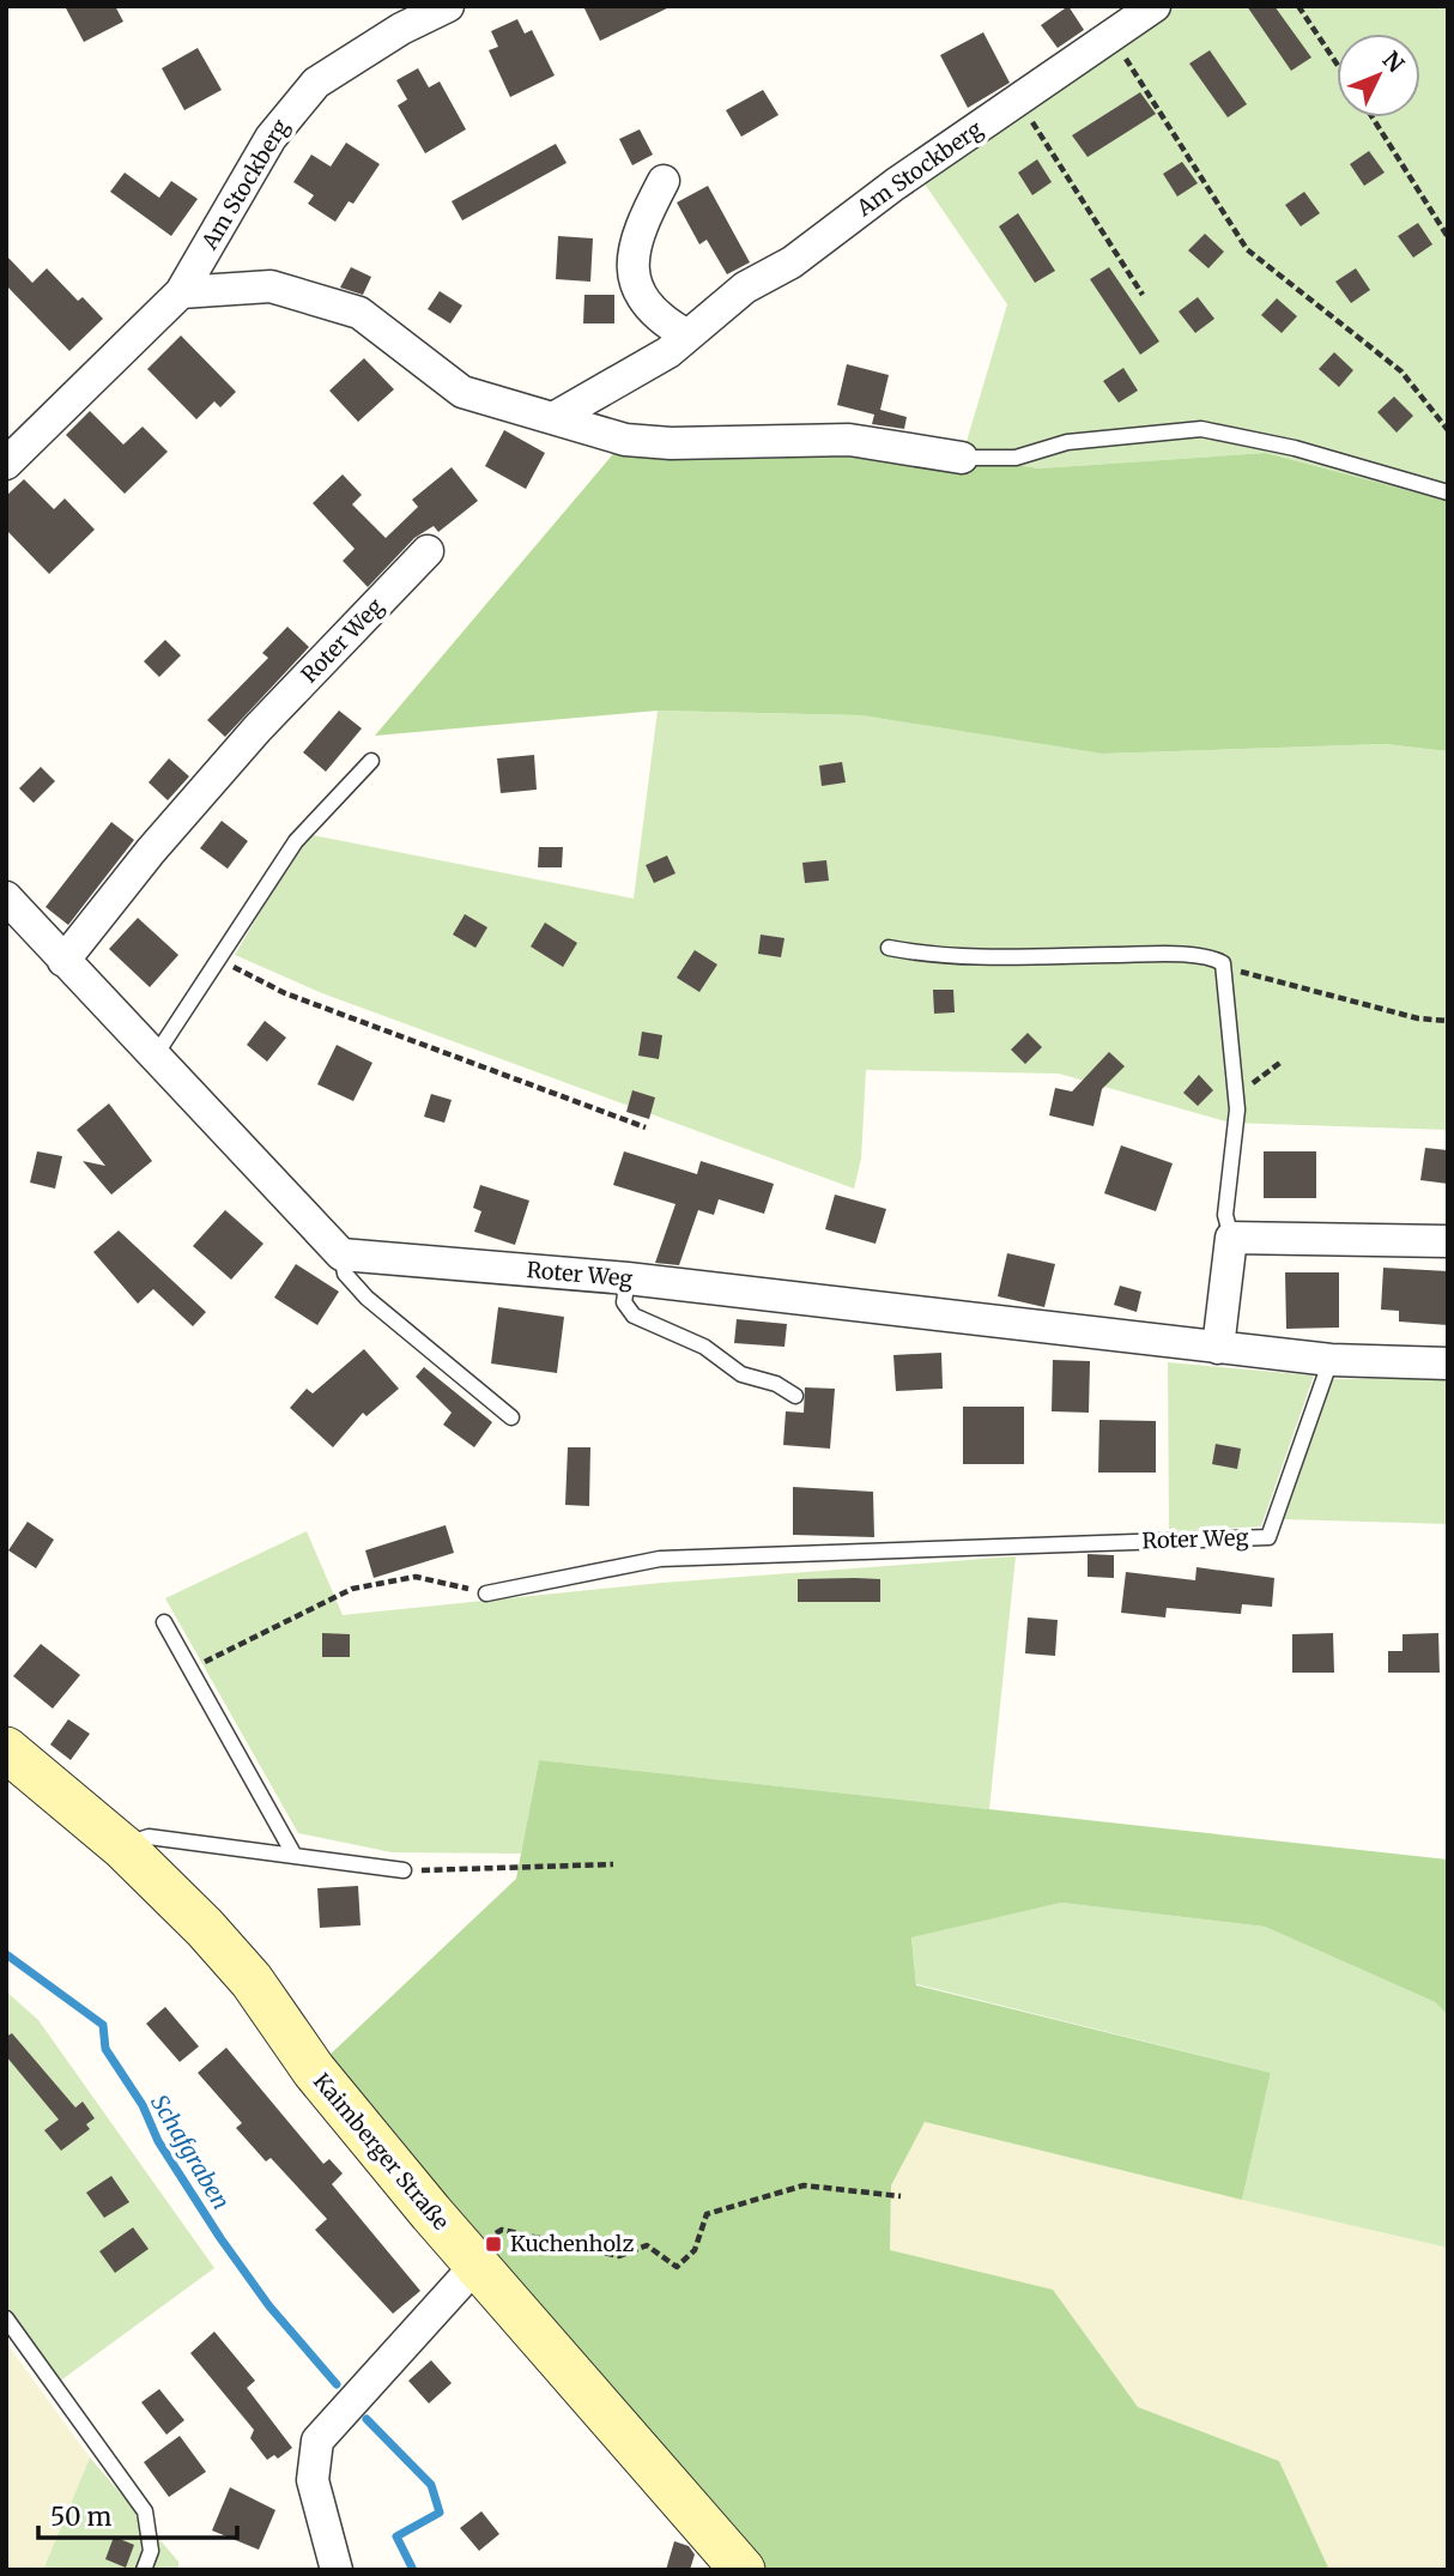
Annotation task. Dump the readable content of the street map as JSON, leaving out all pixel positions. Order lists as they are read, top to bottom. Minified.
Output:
{"streets":{"main road":["Kaimberger Straße"],"street":["Am Stockberg","Roter Weg"]},"water":["Schafgraben"],"places":{"transit":["Kuchenholz"]},"scale_bar":"50 m","north":"top right"}
